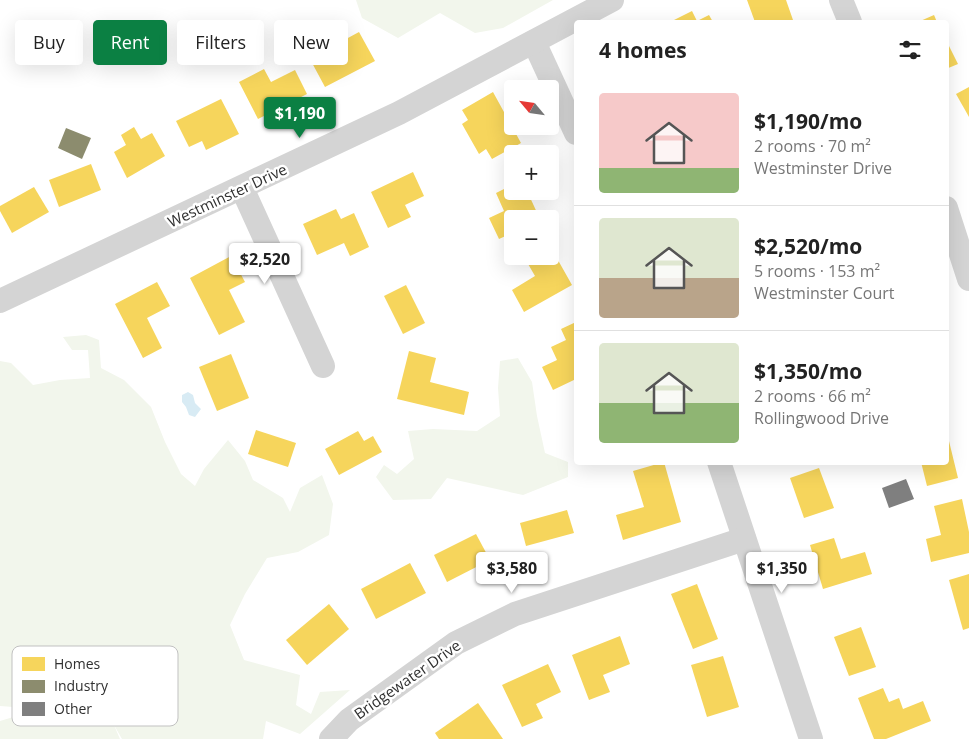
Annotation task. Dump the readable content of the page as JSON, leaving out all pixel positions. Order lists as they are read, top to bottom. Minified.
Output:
{"streets":{"street":["Westminster Drive","Bridgewater Drive"]},"legend":["Homes","Industry","Other"],"north":"top left","page":{"chip":["Buy","Rent","Filters","New"],"heading":"4 homes","map_buttons":["+","−"],"list":[{"name":"$1,190/mo","note":"2 rooms · 70 m² · Westminster Drive"},{"name":"$2,520/mo","note":"5 rooms · 153 m² · Westminster Court"},{"name":"$1,350/mo","note":"2 rooms · 66 m² · Rollingwood Drive"}],"price":["$1,190","$2,520","$3,580","$1,350"]}}
